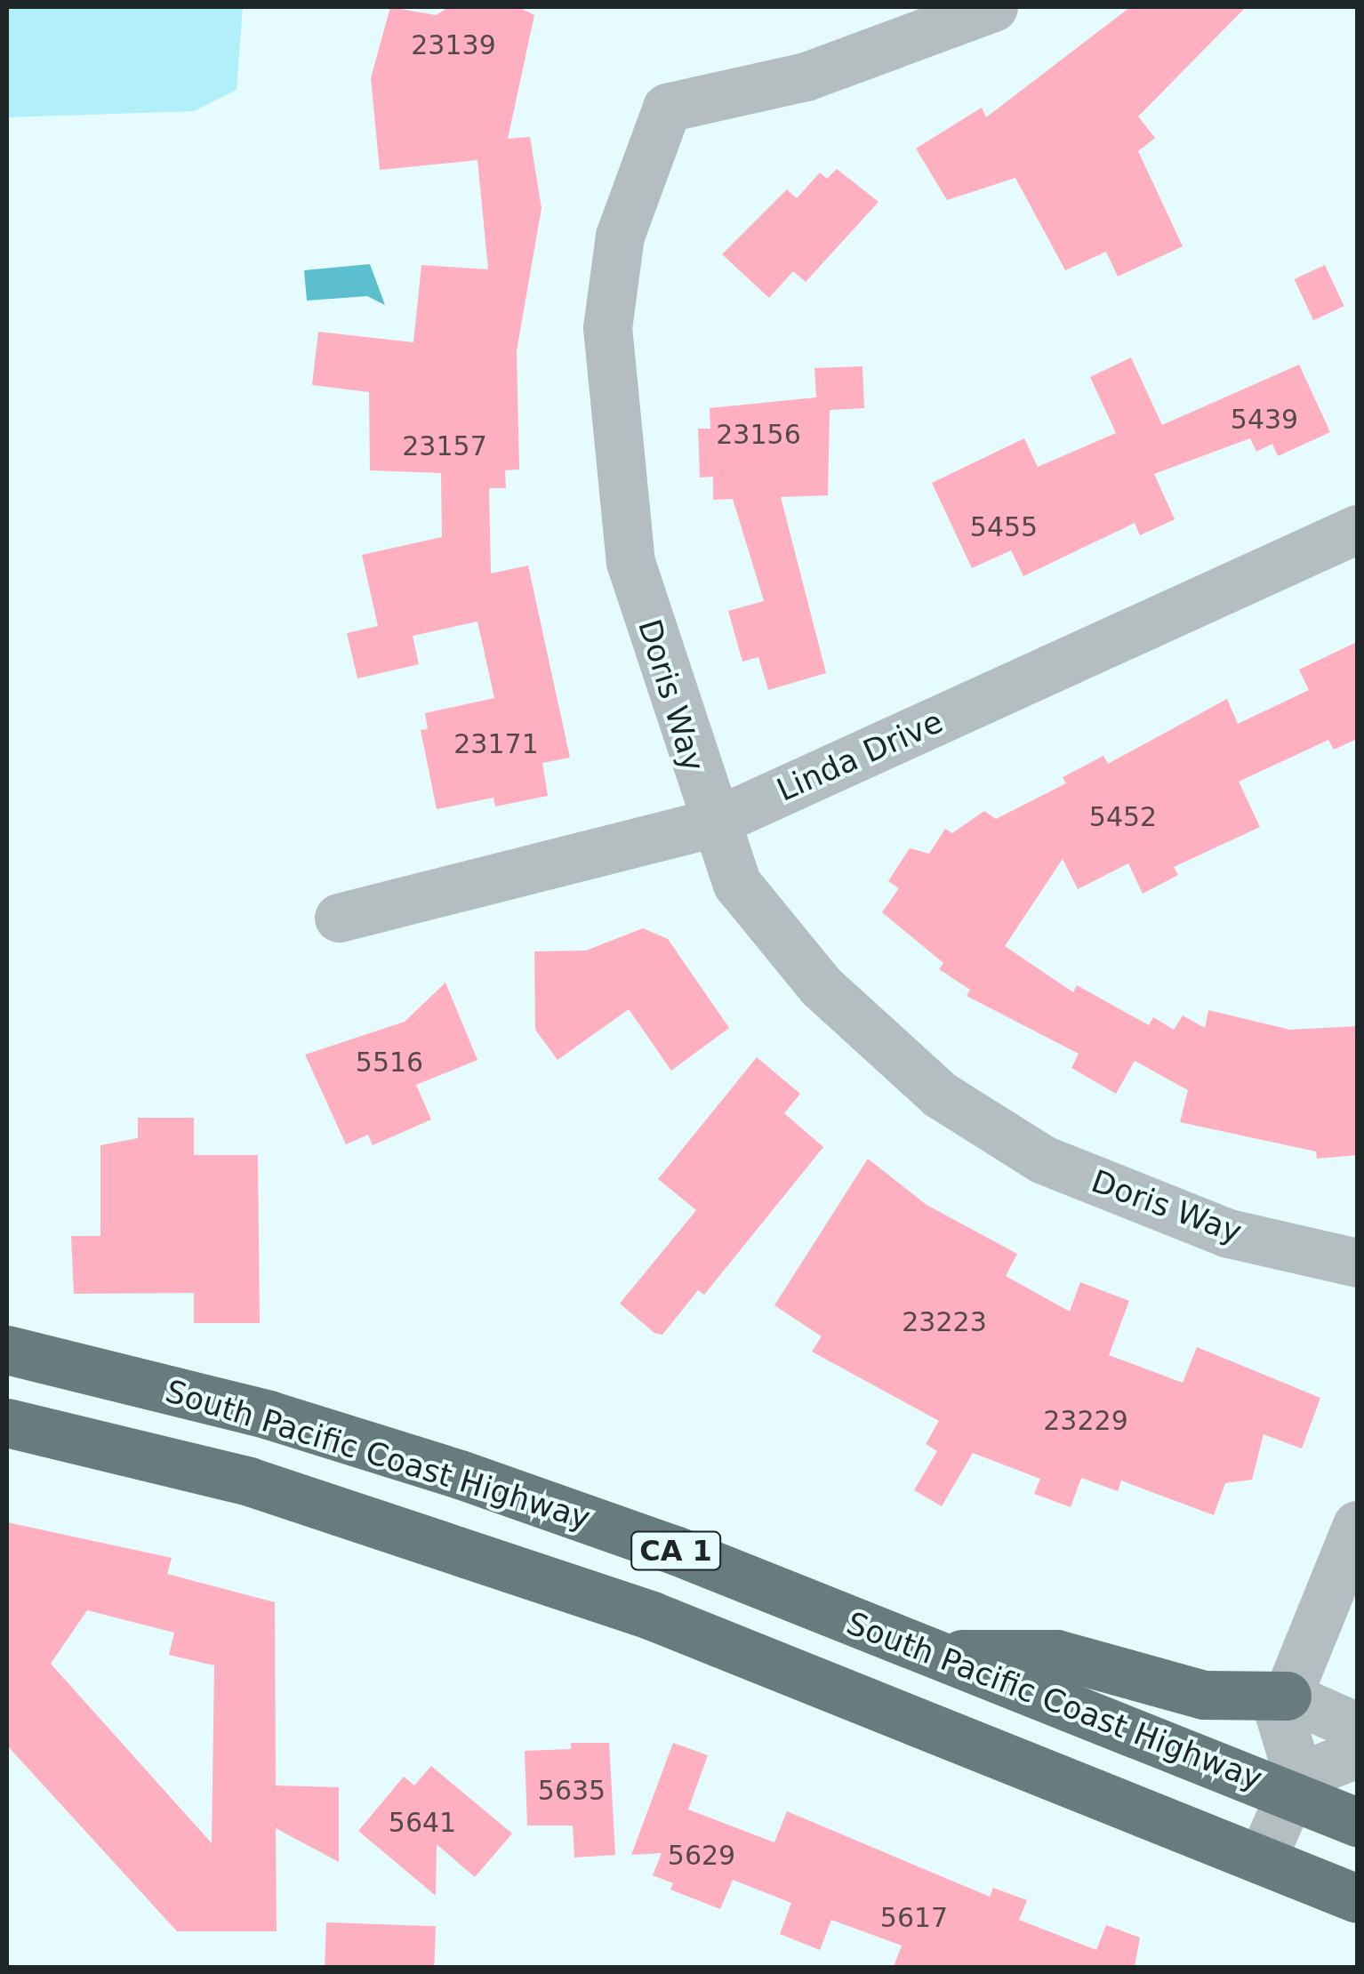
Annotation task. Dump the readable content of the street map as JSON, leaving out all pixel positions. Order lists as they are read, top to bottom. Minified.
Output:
{"streets":{"highway":["South Pacific Coast Highway","CA 1"],"street":["Doris Way","Linda Drive"]},"crossings":[["Doris Way","Linda Drive"],["South Pacific Coast Highway","CA 1"]],"house_numbers":["23139","5439","23156","23157","5455","23171","5452","5516","23223","23229","5635","5641","5629","5617"]}
